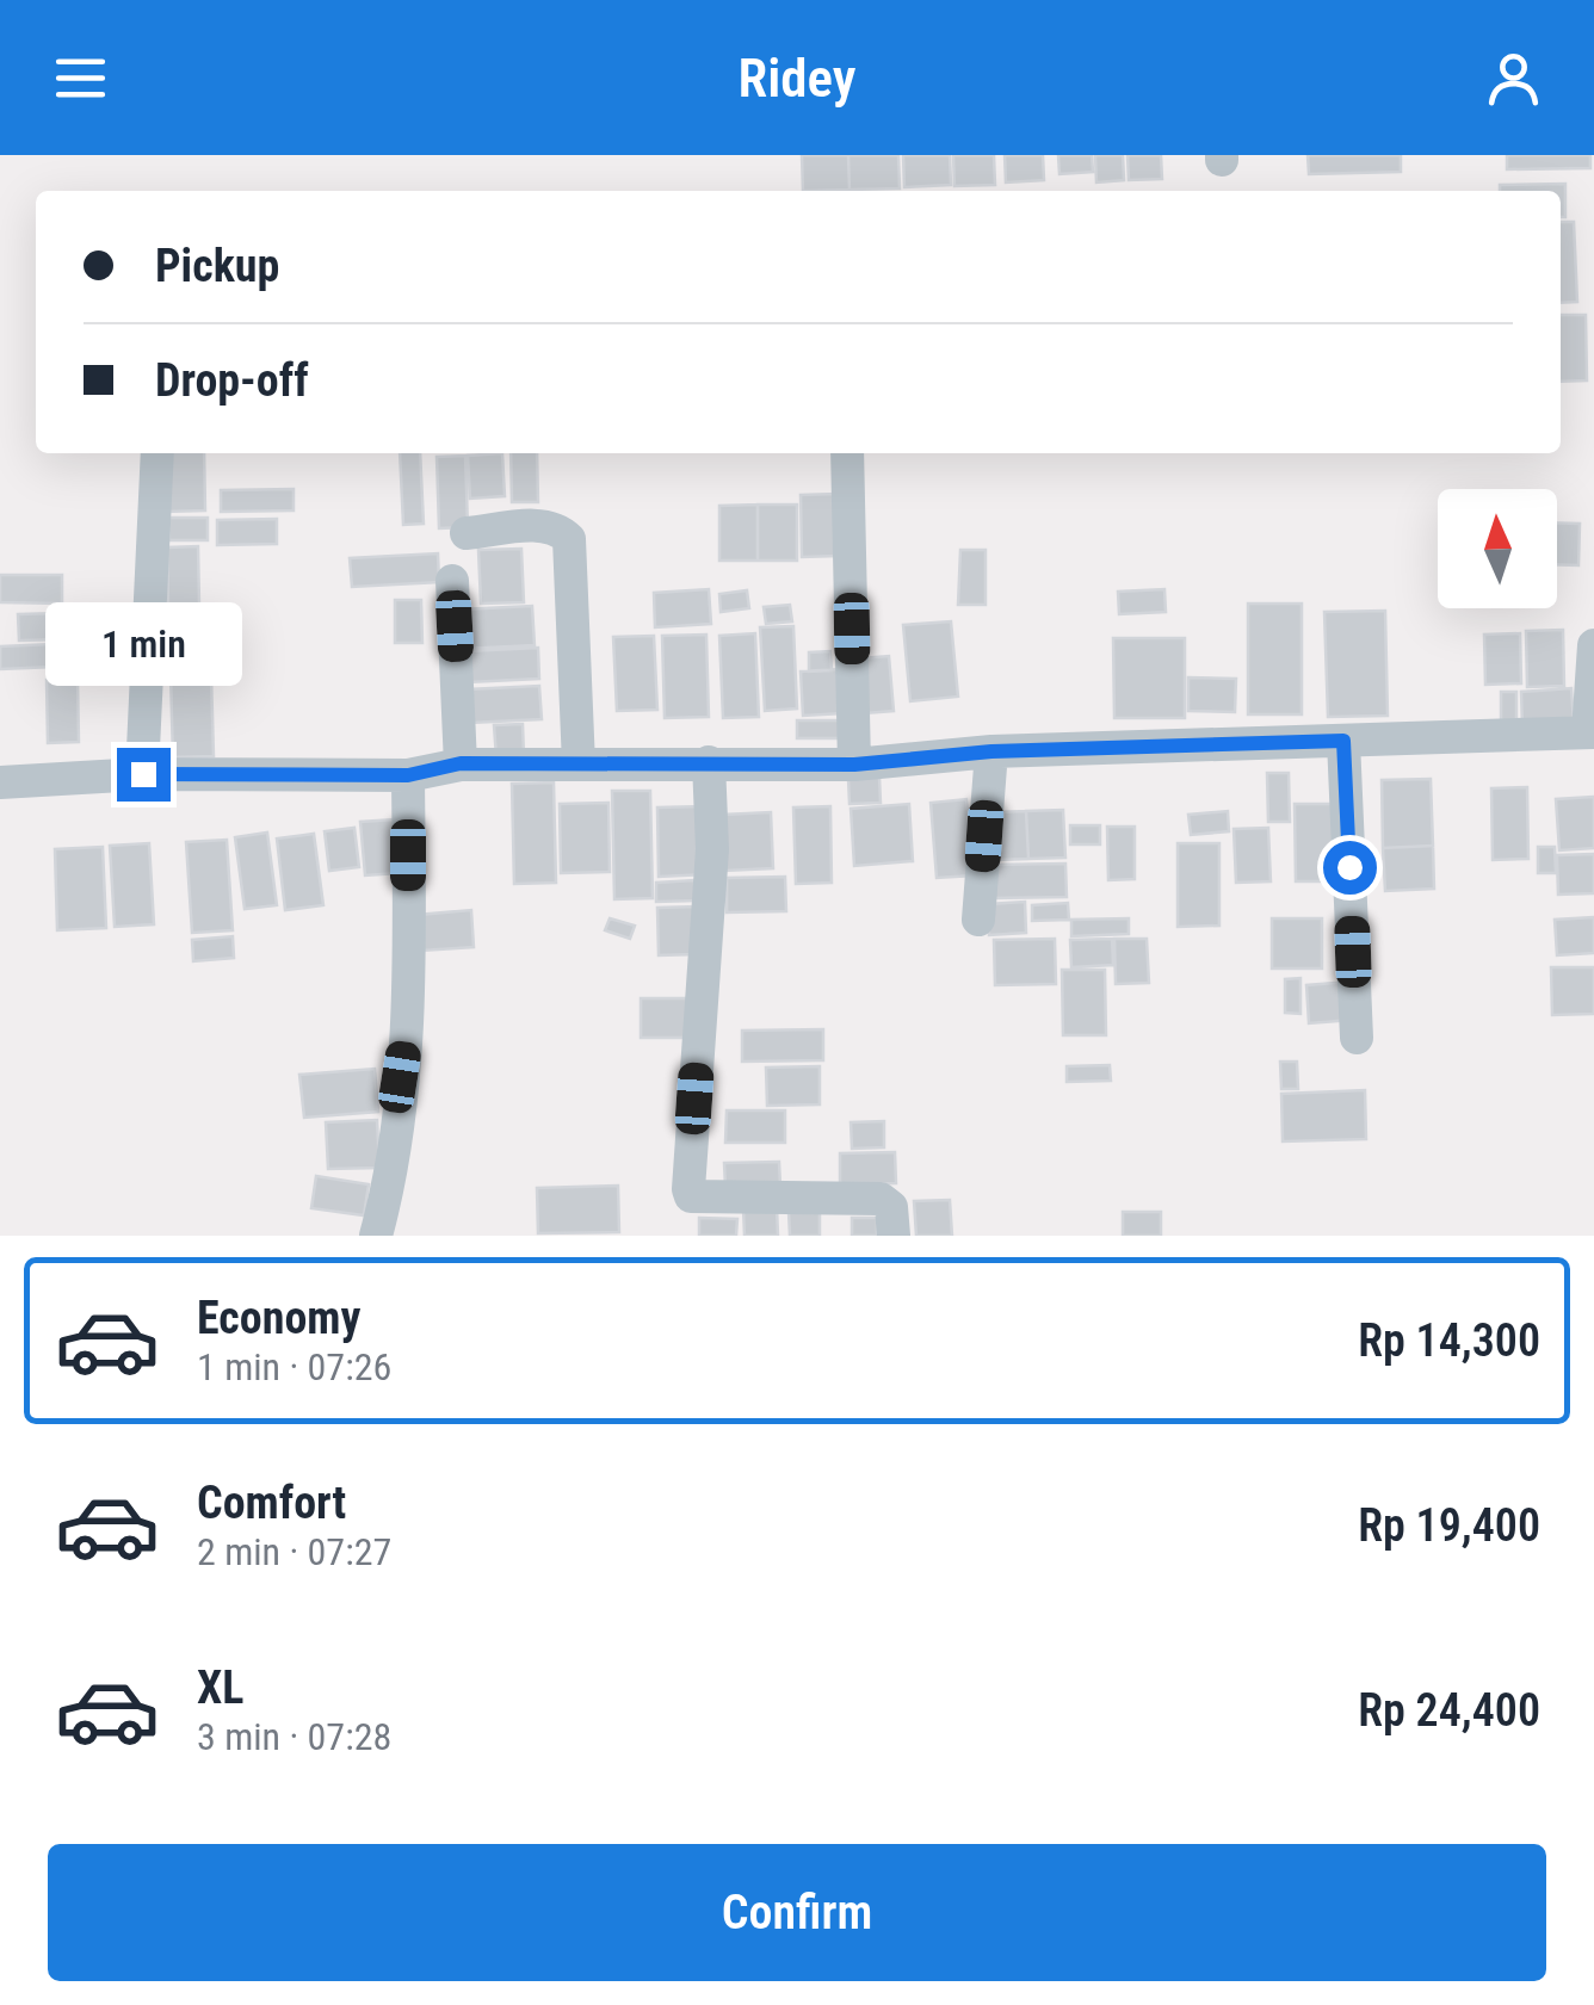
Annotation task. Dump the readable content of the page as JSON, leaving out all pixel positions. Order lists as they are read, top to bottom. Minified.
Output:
{"north":"top","page":{"header":"Ridey","banner":["Pickup","Drop-off"],"bubble":"1 min","list":[{"name":"Economy","note":"1 min · 07:26","value":"Rp 14,300"},{"name":"Comfort","note":"2 min · 07:27","value":"Rp 19,400"},{"name":"XL","note":"3 min · 07:28","value":"Rp 24,400"}],"buttons":"Confirm"}}
